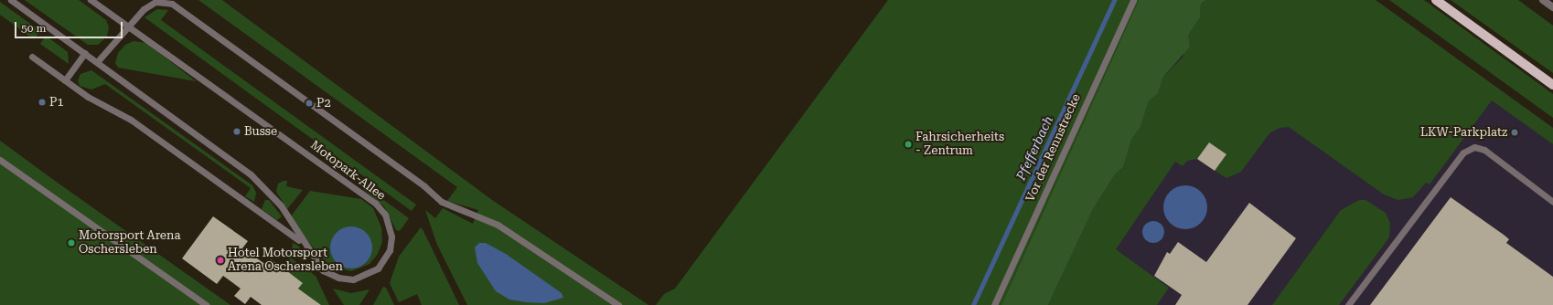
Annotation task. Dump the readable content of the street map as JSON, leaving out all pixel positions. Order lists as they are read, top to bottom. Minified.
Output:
{"streets":{"lane":["Vor der Rennstrecke","Motopark-Allee"]},"water":["Pfefferbach"],"places":["P1","P2","Busse","LKW-Parkplatz","Fahrsicherheits - Zentrum","Motorsport Arena Oschersleben","Hotel Motorsport Arena Oschersleben"],"scale_bar":"50 m"}
